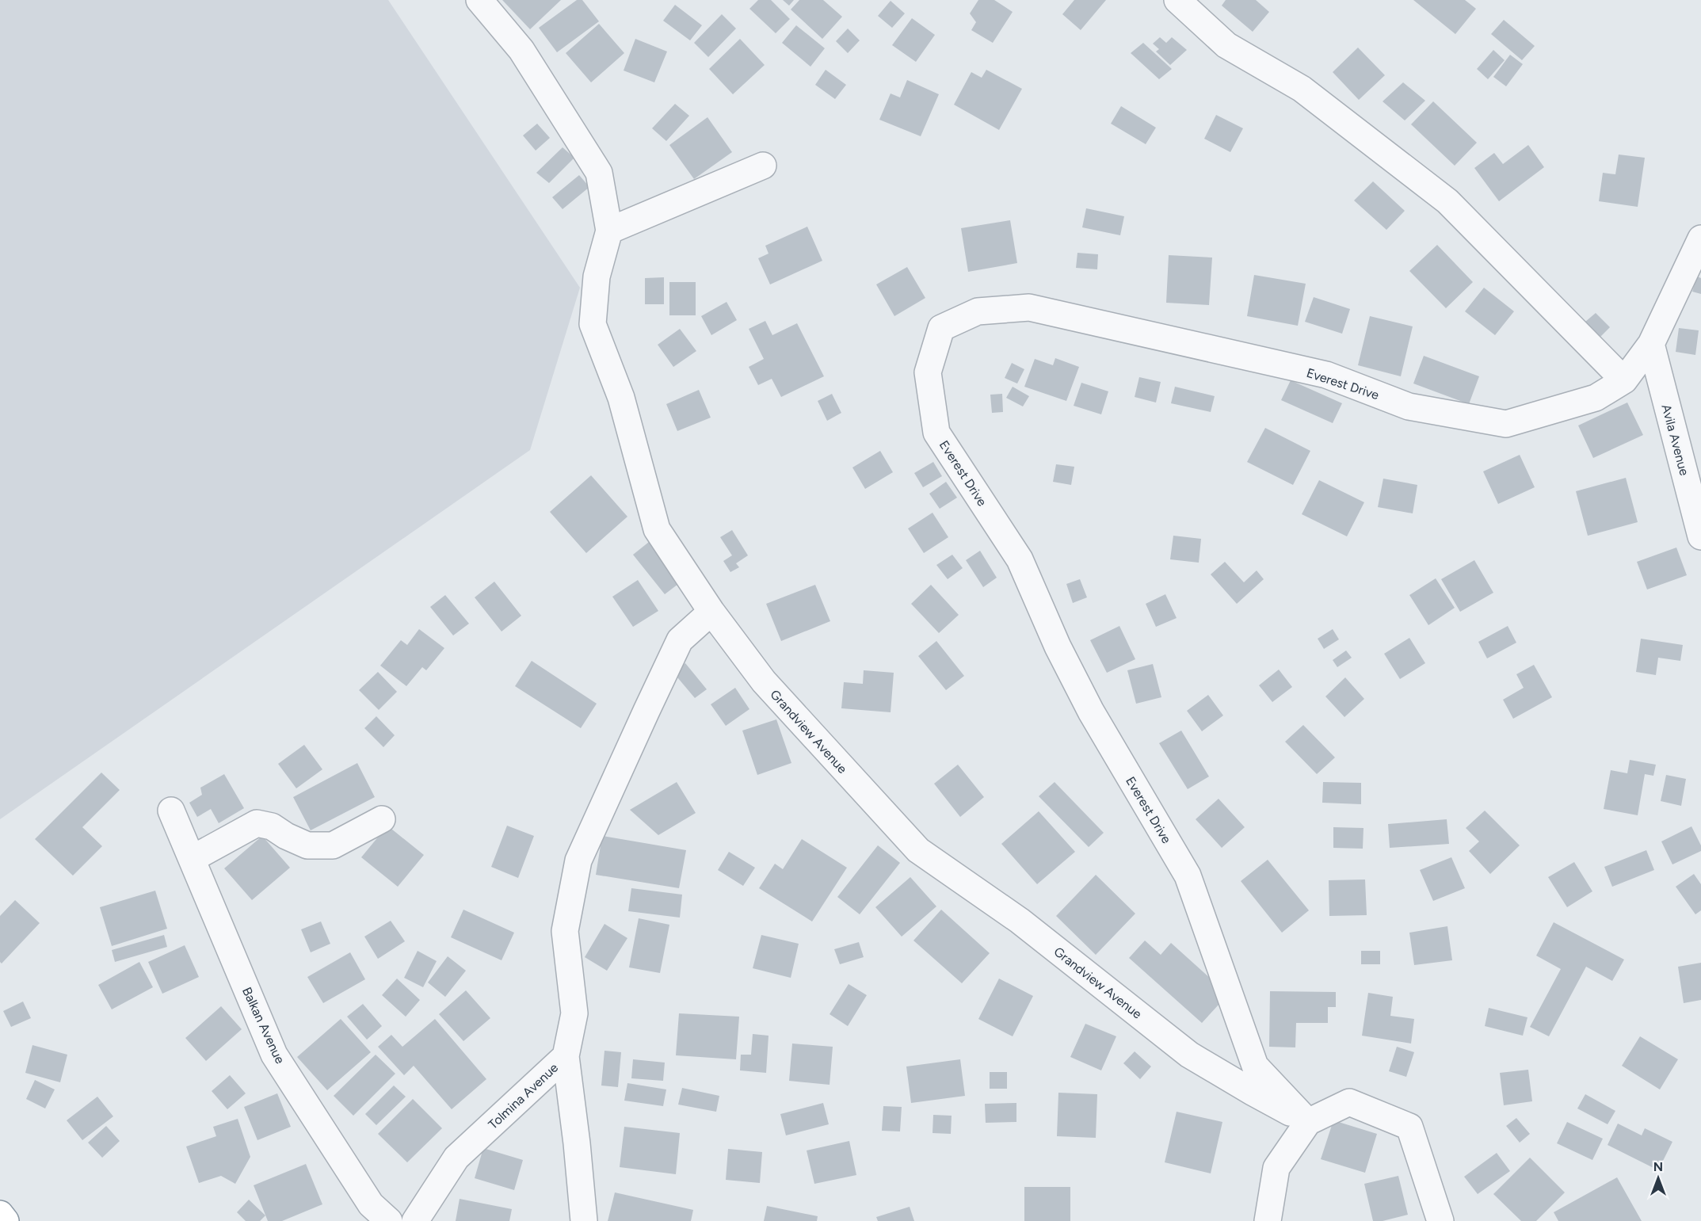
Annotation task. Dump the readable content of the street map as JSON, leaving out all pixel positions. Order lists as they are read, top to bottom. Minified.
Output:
{"streets":{"street":["Everest Drive","Avila Avenue","Grandview Avenue","Balkan Avenue","Tolmina Avenue"]},"crossings":[["Everest Drive","Avila Avenue"],["Everest Drive","Grandview Avenue"]],"north":"top"}
